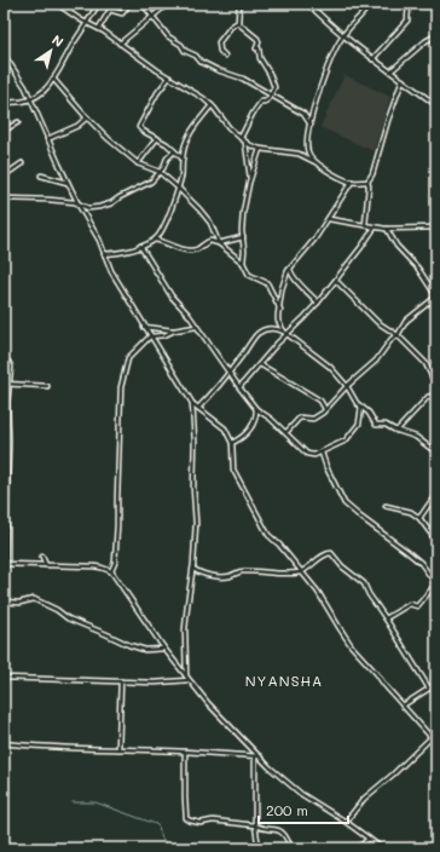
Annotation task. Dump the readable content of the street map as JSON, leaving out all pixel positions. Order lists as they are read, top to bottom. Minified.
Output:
{"districts":["NYANSHA"],"scale_bar":"200 m","north":"top right"}
